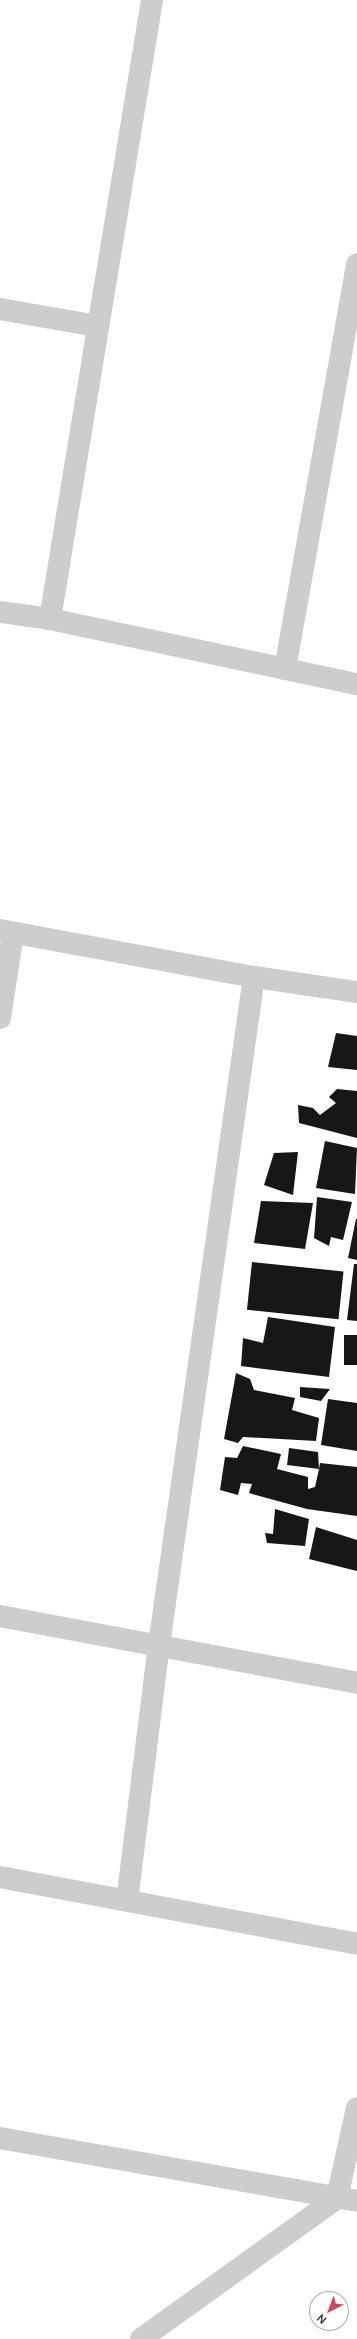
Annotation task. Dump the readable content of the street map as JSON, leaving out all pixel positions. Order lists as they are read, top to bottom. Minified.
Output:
{"north":"bottom left"}
